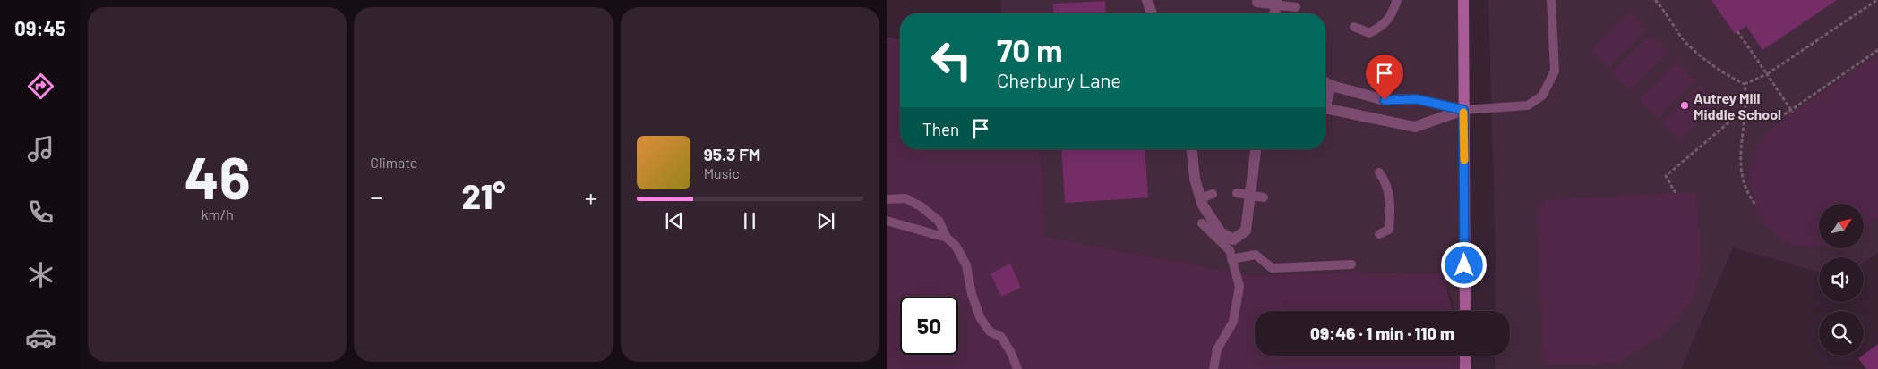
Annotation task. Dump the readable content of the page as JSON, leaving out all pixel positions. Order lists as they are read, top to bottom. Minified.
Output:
{"places":["Autrey Mill Middle School"],"north":"top right","page":{"tabs":"09:45","tile":[["46","km/h"],"Climate"],"turn":["70 m","Cherbury Lane"],"then":"Then","song":["95.3 FM","Music"],"heat":["−","21°","+"],"limit":"50","trip":"09:46 · 1 min · 110 m"}}
